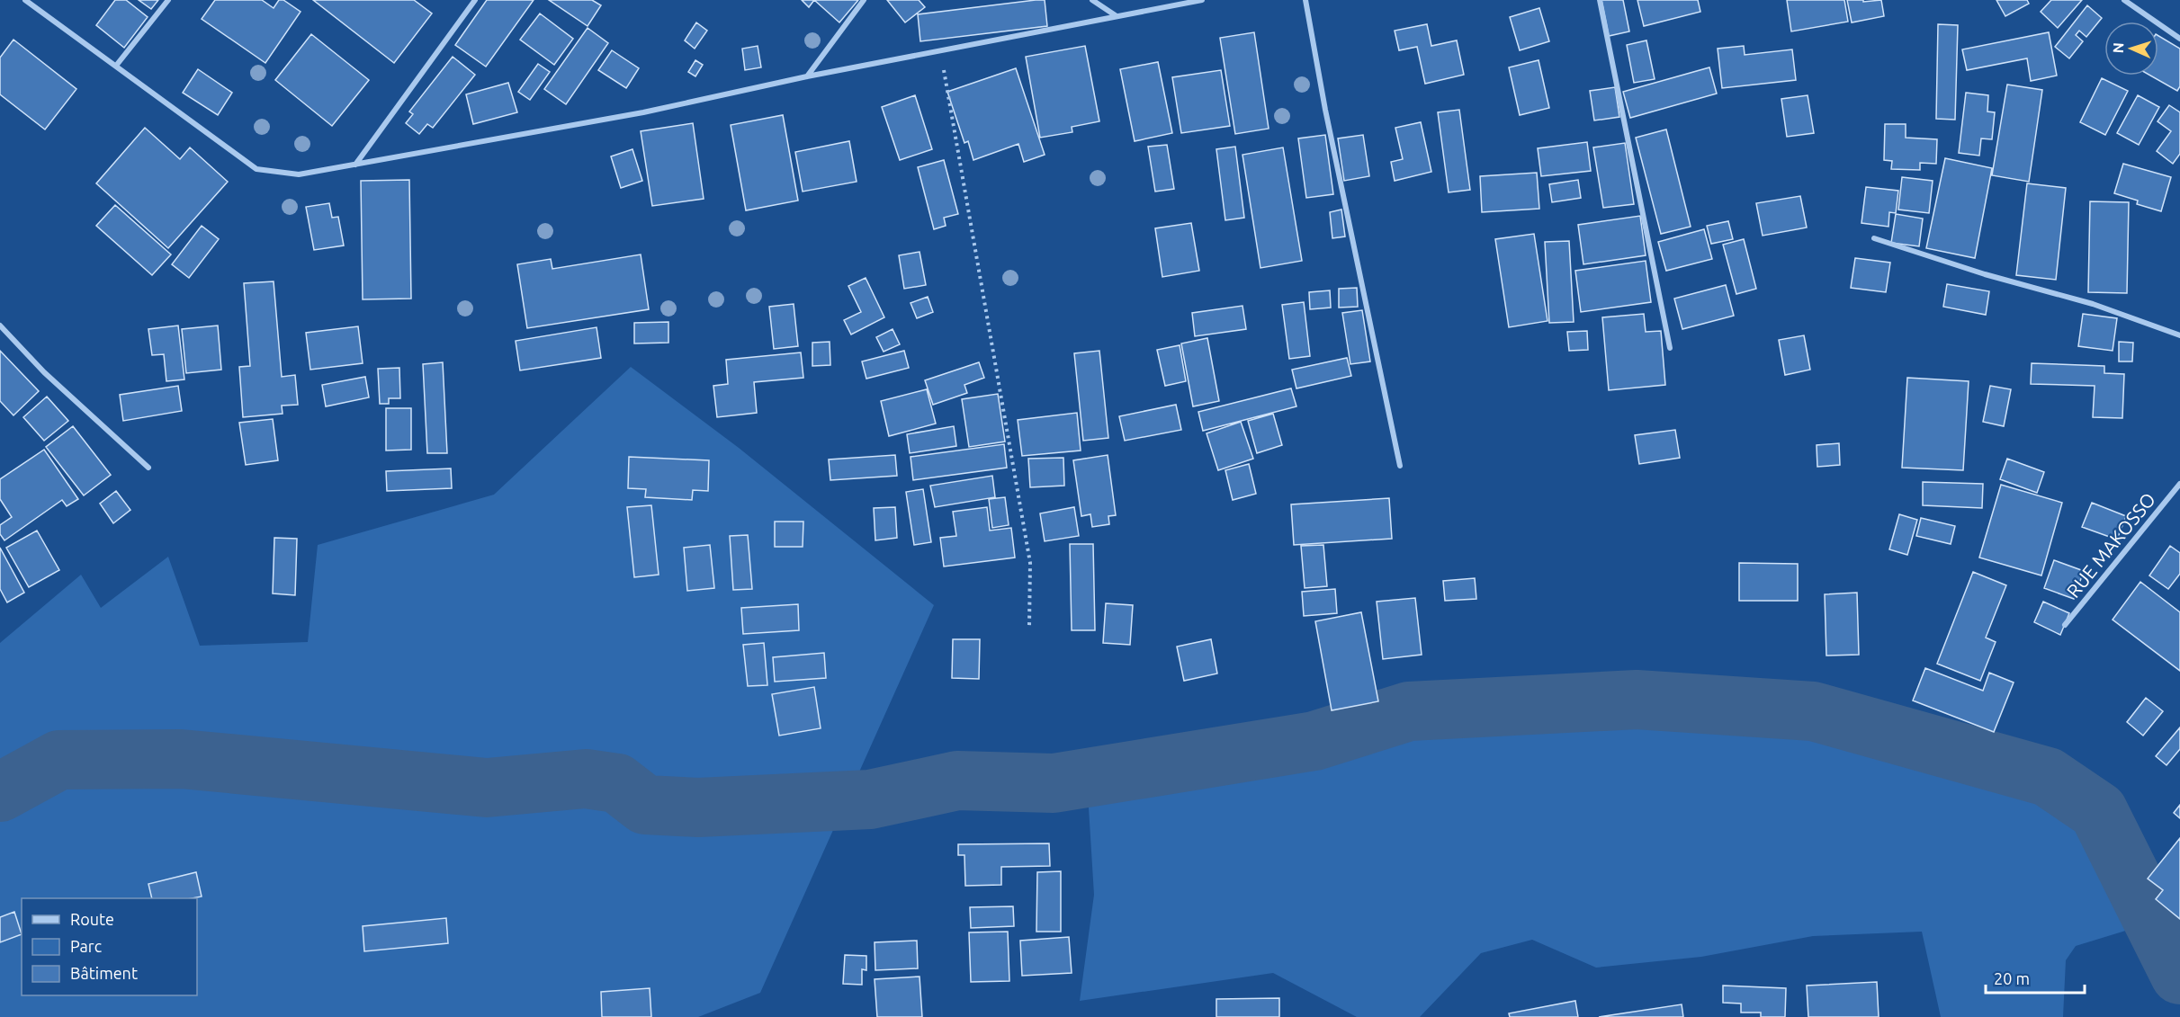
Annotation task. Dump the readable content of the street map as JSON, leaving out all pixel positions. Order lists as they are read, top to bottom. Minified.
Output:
{"streets":{"street":["RUE MAKOSSO"]},"legend":["Route","Parc","Bâtiment"],"scale_bar":"20 m","north":"left"}
